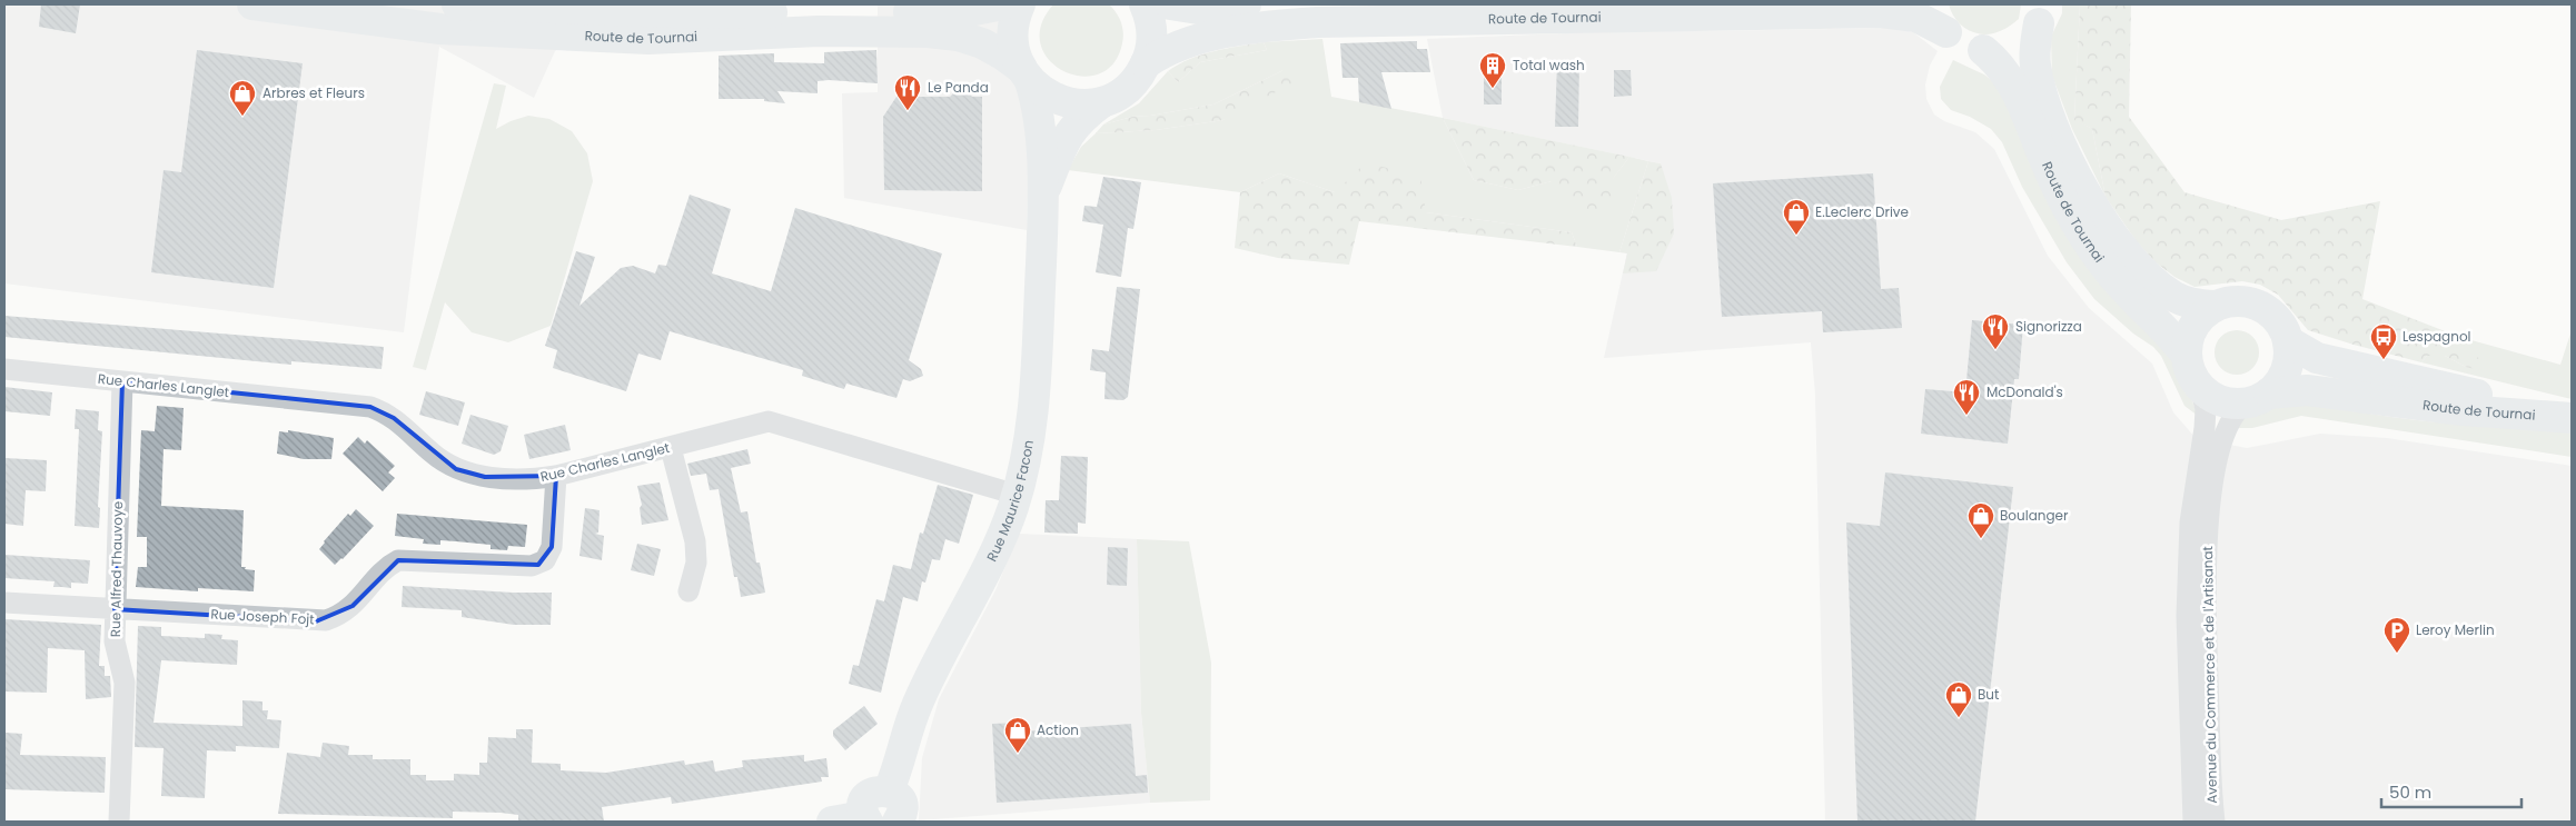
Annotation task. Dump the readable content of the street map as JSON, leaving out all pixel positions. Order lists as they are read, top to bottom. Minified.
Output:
{"streets":{"main road":["Route de Tournai","Rue Maurice Facon"],"street":["Rue Charles Langlet","Rue Alfred Thauvoye","Rue Joseph Fojt","Avenue du Commerce et de l'Artisanat"]},"crossings":[["Route de Tournai","Rue Maurice Facon"],["Route de Tournai","Avenue du Commerce et de l'Artisanat"],["Rue Charles Langlet","Rue Maurice Facon"],["Rue Charles Langlet","Rue Alfred Thauvoye"],["Rue Charles Langlet","Rue Joseph Fojt"],["Rue Alfred Thauvoye","Rue Joseph Fojt"]],"places":{"building":["Total wash"],"restaurant":["Le Panda","Signorizza","McDonald's"],"shop":["Arbres et Fleurs","E.Leclerc Drive","Boulanger","But","Action"],"bus stop":["Lespagnol"],"parking":["Leroy Merlin"]},"scale_bar":"50 m"}
